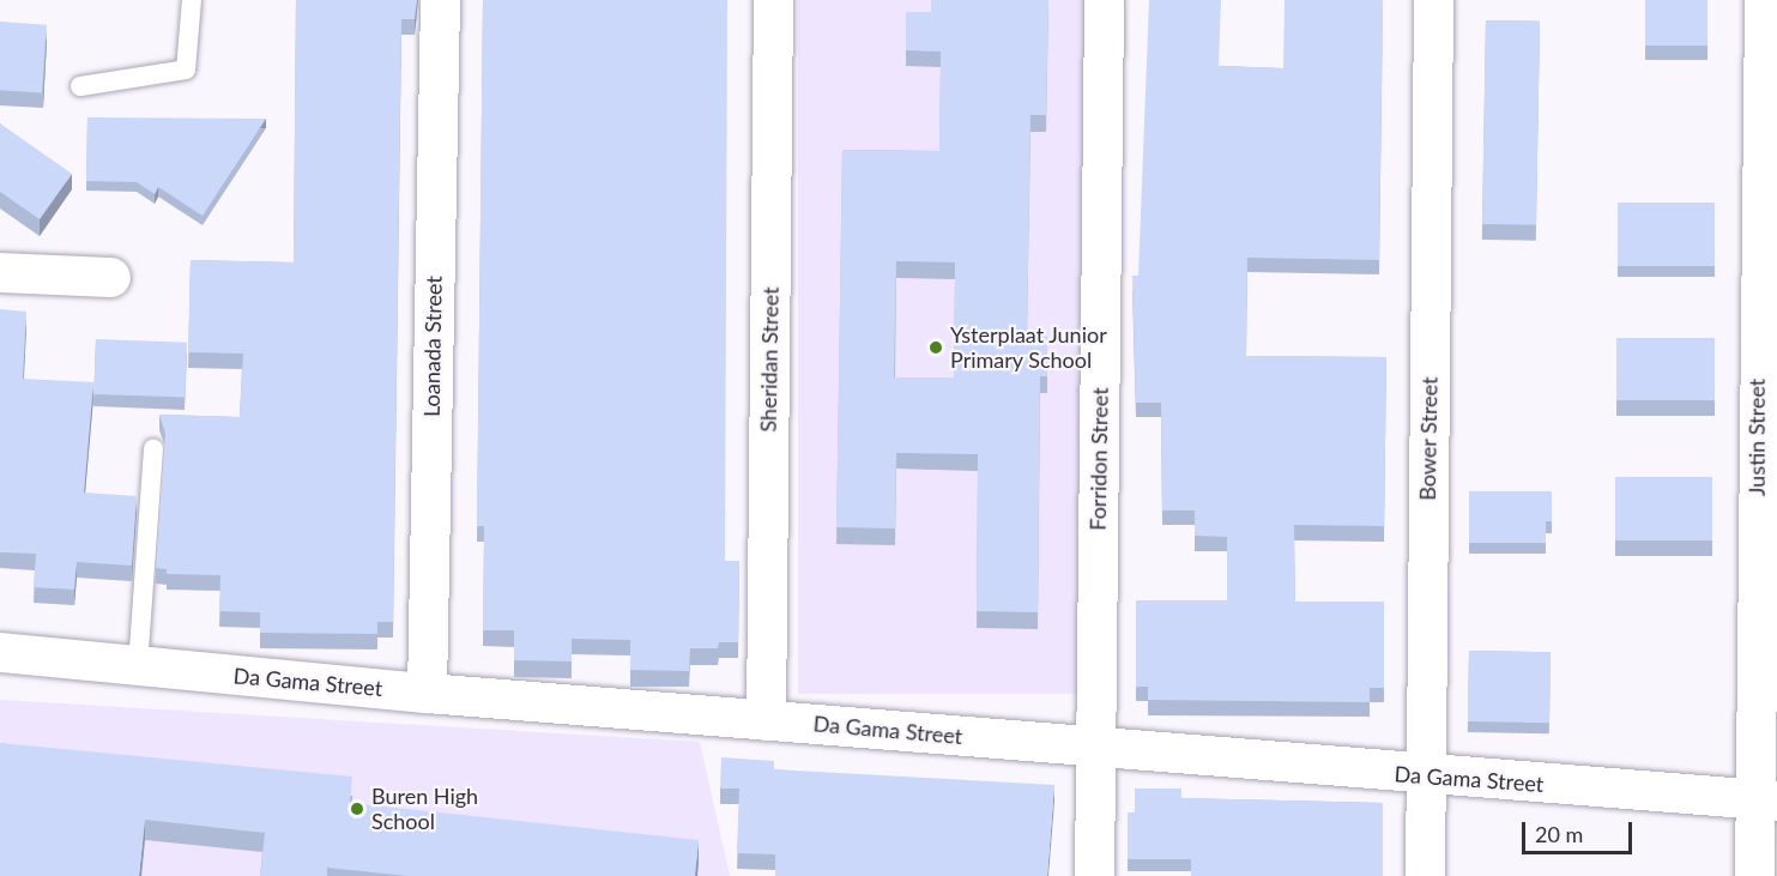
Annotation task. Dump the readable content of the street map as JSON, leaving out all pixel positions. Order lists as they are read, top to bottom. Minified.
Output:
{"streets":{"street":["Loanada Street","Sheridan Street","Justin Street","Bower Street","Forridon Street","Da Gama Street"]},"crossings":[["Loanada Street","Da Gama Street"],["Sheridan Street","Da Gama Street"],["Justin Street","Da Gama Street"],["Bower Street","Da Gama Street"],["Forridon Street","Da Gama Street"]],"places":["Ysterplaat Junior Primary School","Buren High School"],"scale_bar":"20 m"}
